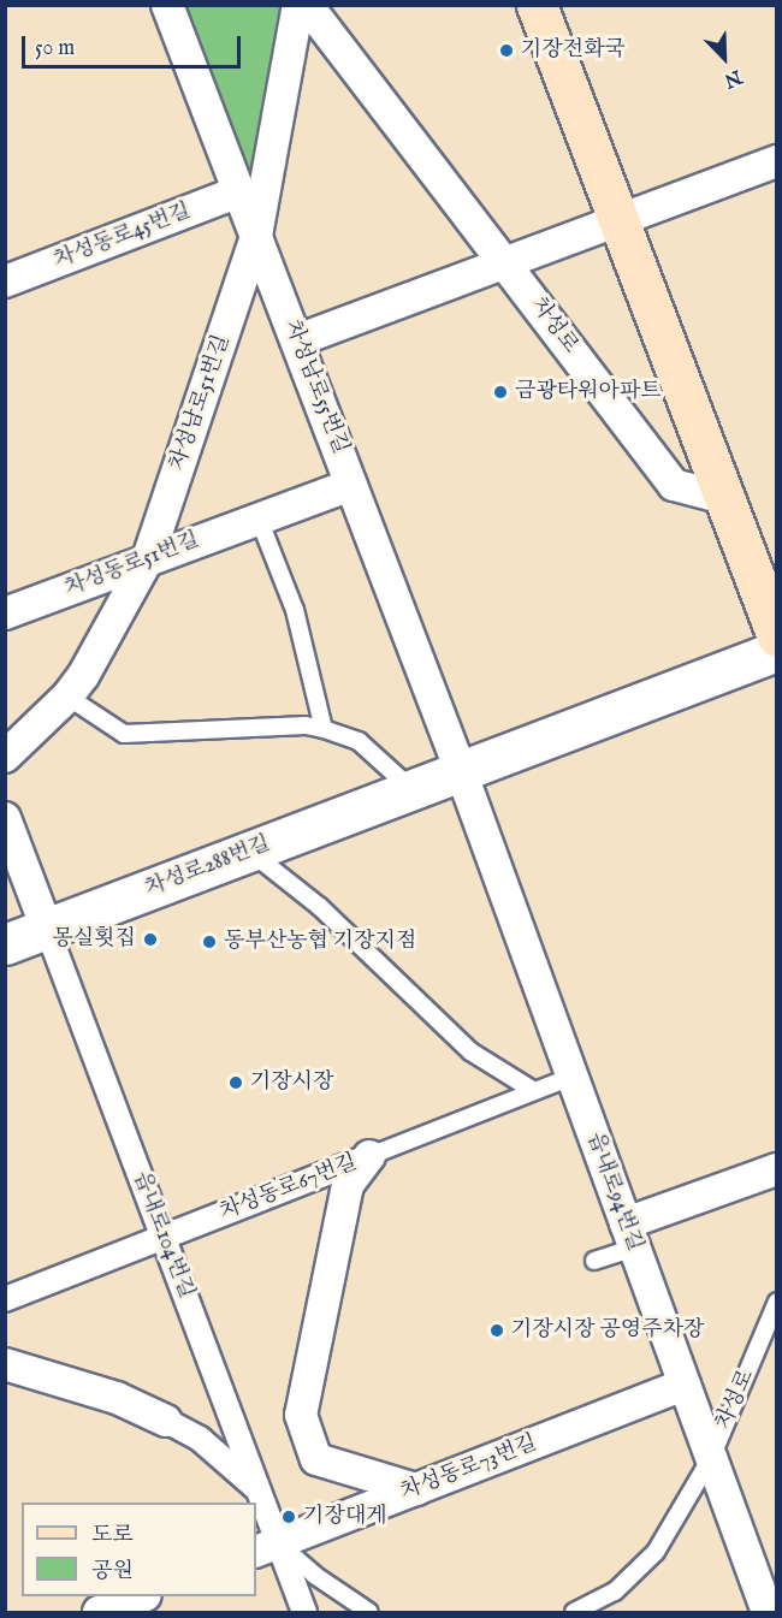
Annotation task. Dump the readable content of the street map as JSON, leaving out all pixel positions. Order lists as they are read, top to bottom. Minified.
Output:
{"streets":{"street":["차성동로45번길","차성로","차성남로55번길","차성남로51번길","차성동로51번길","차성로288번길","차성동로67번길","읍내로94번길","읍내로104번길","차성동로73번길"]},"crossings":[["차성동로45번길","차성남로55번길"],["차성로","읍내로94번길"],["차성남로55번길","차성남로51번길"],["차성남로55번길","차성동로51번길"],["차성남로55번길","차성로288번길"],["차성남로55번길","읍내로94번길"],["차성남로51번길","차성동로51번길"],["차성로288번길","읍내로94번길"],["차성로288번길","읍내로104번길"],["차성동로67번길","읍내로94번길"],["차성동로67번길","읍내로104번길"],["읍내로94번길","차성동로73번길"],["읍내로104번길","차성동로73번길"]],"places":["기장전화국","금광타워아파트","몽실횟집","동부산농협 기장지점","기장시장","기장시장 공영주차장","기장대게"],"legend":["도로","공원"],"scale_bar":"50 m","north":"bottom right"}
